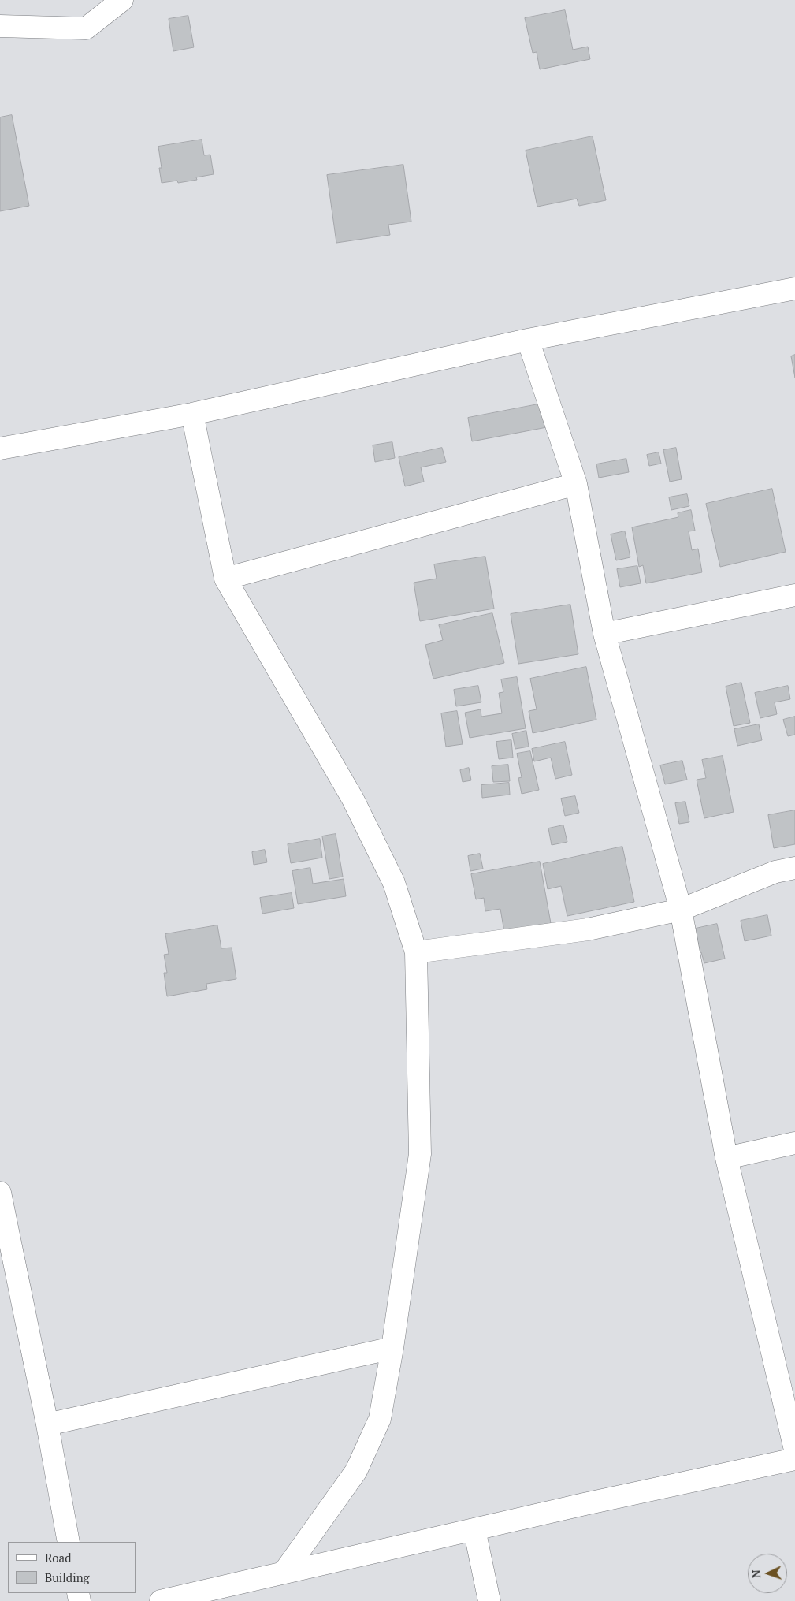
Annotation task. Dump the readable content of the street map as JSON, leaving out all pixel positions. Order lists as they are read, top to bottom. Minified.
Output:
{"legend":["Road","Building"],"north":"left"}
